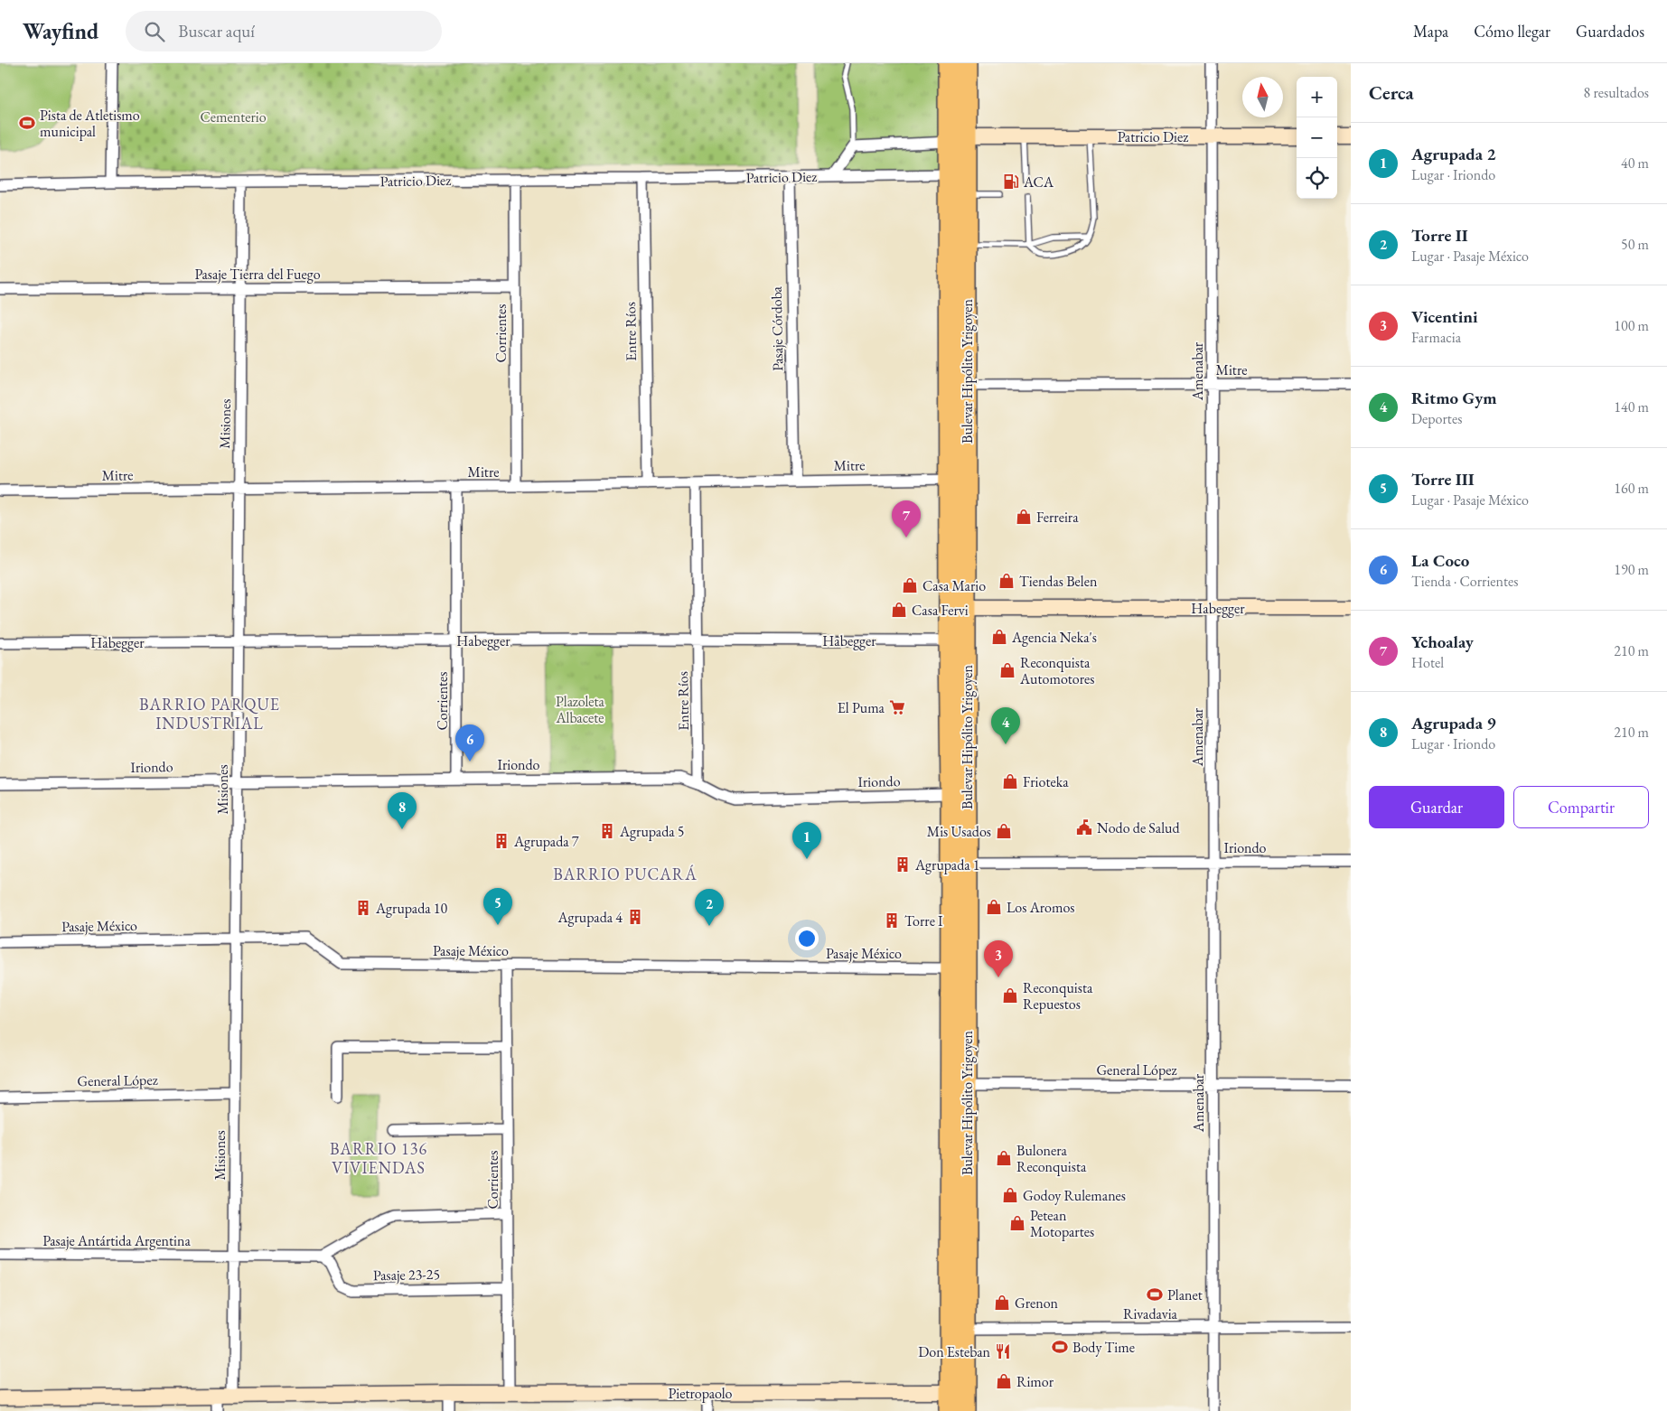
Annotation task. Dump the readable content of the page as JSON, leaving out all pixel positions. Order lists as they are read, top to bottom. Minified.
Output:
{"streets":{"highway":["Bulevar Hipólito Yrigoyen"],"street":["Patricio Diez","Pasaje Tierra del Fuego","Pasaje Córdoba","Entre Ríos","Corrientes","Mitre","Amenabar","Misiones","Habegger","Iriondo","Pasaje México","General López","Pasaje Antártida Argentina","Pasaje 23-25","Rivadavia","Pietropaolo"]},"crossings":[["Patricio Diez","Pasaje Córdoba"],["Patricio Diez","Entre Ríos"],["Patricio Diez","Corrientes"],["Patricio Diez","Bulevar Hipólito Yrigoyen"],["Patricio Diez","Amenabar"],["Patricio Diez","Misiones"],["Pasaje Tierra del Fuego","Corrientes"],["Pasaje Tierra del Fuego","Misiones"],["Pasaje Córdoba","Mitre"],["Entre Ríos","Mitre"],["Entre Ríos","Habegger"],["Entre Ríos","Iriondo"],["Corrientes","Mitre"],["Corrientes","Habegger"],["Corrientes","Iriondo"],["Corrientes","Pasaje México"],["Corrientes","Pasaje 23-25"],["Corrientes","Pietropaolo"],["Mitre","Bulevar Hipólito Yrigoyen"],["Mitre","Amenabar"],["Mitre","Misiones"],["Bulevar Hipólito Yrigoyen","Habegger"],["Bulevar Hipólito Yrigoyen","Iriondo"],["Bulevar Hipólito Yrigoyen","Pasaje México"],["Bulevar Hipólito Yrigoyen","General López"],["Bulevar Hipólito Yrigoyen","Rivadavia"],["Bulevar Hipólito Yrigoyen","Pietropaolo"],["Amenabar","Habegger"],["Amenabar","Iriondo"],["Amenabar","General López"],["Amenabar","Rivadavia"],["Misiones","Habegger"],["Misiones","Iriondo"],["Misiones","Pasaje México"],["Misiones","General López"],["Misiones","Pasaje Antártida Argentina"],["Misiones","Pietropaolo"],["Pasaje Antártida Argentina","Pasaje 23-25"]],"districts":["BARRIO PARQUE INDUSTRIAL","BARRIO PUCARÁ","BARRIO 136 VIVIENDAS"],"parks":["Cementerio","Plazoleta Albacete"],"places":{"sports":["Pista de Atletismo municipal","Planet","Body Time"],"fuel station":["ACA"],"shop":["Ferreira","Tiendas Belen","Casa Mario","Casa Fervi","Agencia Neka's","Reconquista Automotores","Frioteka","Mis Usados","Los Aromos","Reconquista Repuestos","Bulonera Reconquista","Godoy Rulemanes","Petean Motopartes","Grenon","Rimor"],"supermarket":["El Puma"],"public building":["Nodo de Salud"],"building":["Agrupada 5","Agrupada 7","Agrupada 1","Agrupada 10","Agrupada 4","Torre I"],"restaurant":["Don Esteban"]},"north":"top","page":{"header":"Wayfind","search":"Buscar aquí","nav":["Mapa","Cómo llegar","Guardados"],"heading":["Cerca","8 resultados"],"map_buttons":["+","−"],"list":[{"mark":"1","name":"Agrupada 2","note":"Lugar · Iriondo","value":"40 m"},{"mark":"2","name":"Torre II","note":"Lugar · Pasaje México","value":"50 m"},{"mark":"3","name":"Vicentini","note":"Farmacia","value":"100 m"},{"mark":"4","name":"Ritmo Gym","note":"Deportes","value":"140 m"},{"mark":"5","name":"Torre III","note":"Lugar · Pasaje México","value":"160 m"},{"mark":"6","name":"La Coco","note":"Tienda · Corrientes","value":"190 m"},{"mark":"7","name":"Ychoalay","note":"Hotel","value":"210 m"},{"mark":"8","name":"Agrupada 9","note":"Lugar · Iriondo","value":"210 m"}],"pins":["7","4","6","8","1","5","2","3"],"buttons":["Guardar","Compartir"]}}
